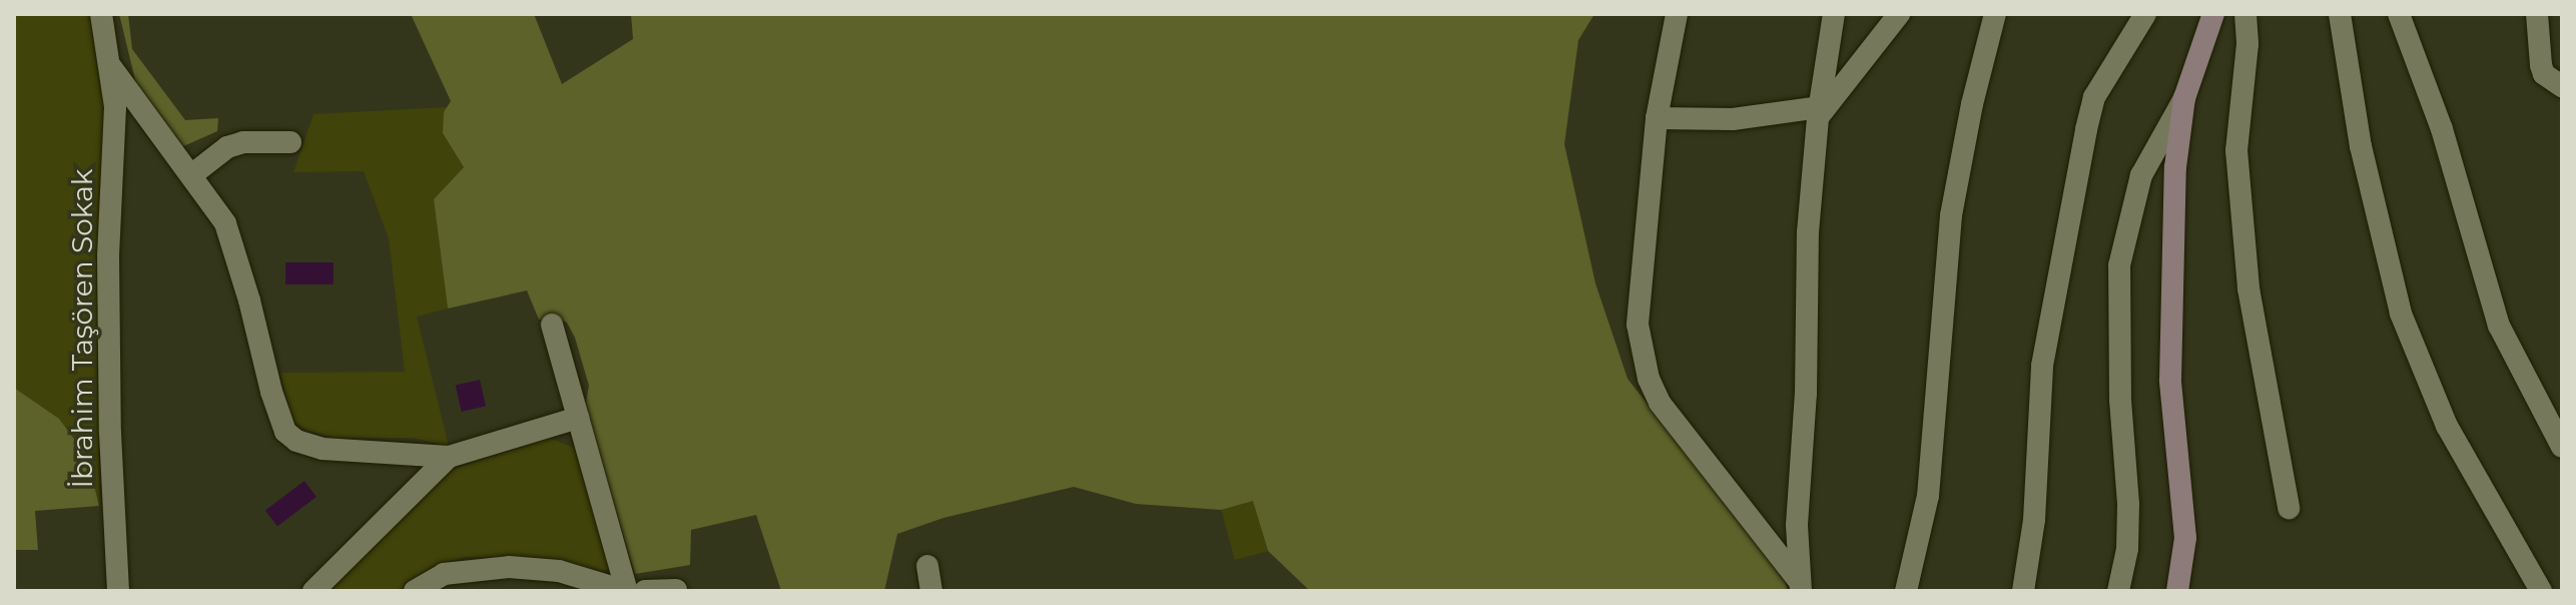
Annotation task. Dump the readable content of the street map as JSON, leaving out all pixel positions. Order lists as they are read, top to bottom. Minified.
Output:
{"streets":{"street":["İbrahim Taşören Sokak"]}}
